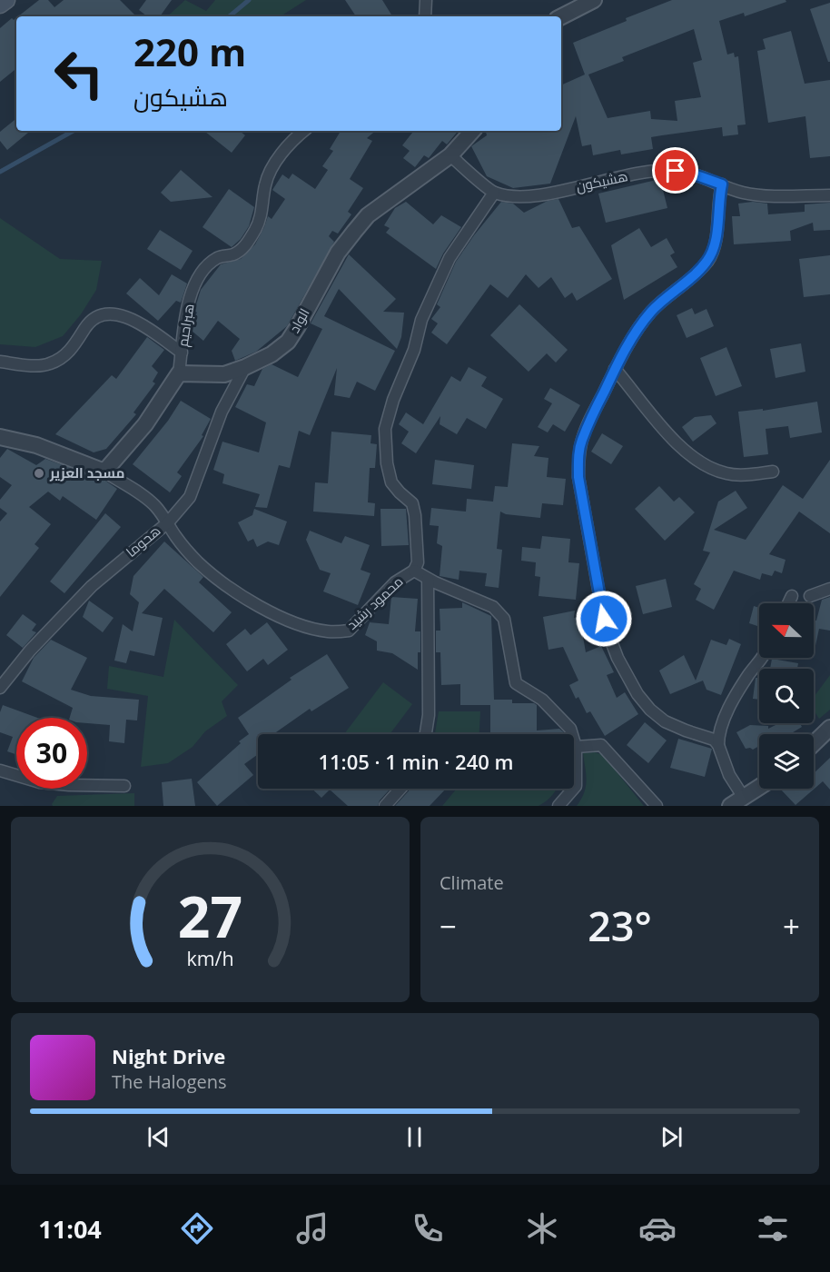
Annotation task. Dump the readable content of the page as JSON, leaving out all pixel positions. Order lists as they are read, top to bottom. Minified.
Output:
{"streets":{"street":["هشيكون","الواد","هبراحيم","هحوما","محمود رشيد"]},"crossings":[["الواد","هبراحيم"],["الواد","هحوما"],["هحوما","محمود رشيد"]],"places":["مسجد العزير"],"north":"left","page":{"turn":["220 m","هشيكون"],"limit":"30","trip":"11:05 · 1 min · 240 m","tile":"Climate","heat":["−","23°","+"],"song":["Night Drive","The Halogens"],"tabs":"11:04","gauge":["27","km/h"]}}
